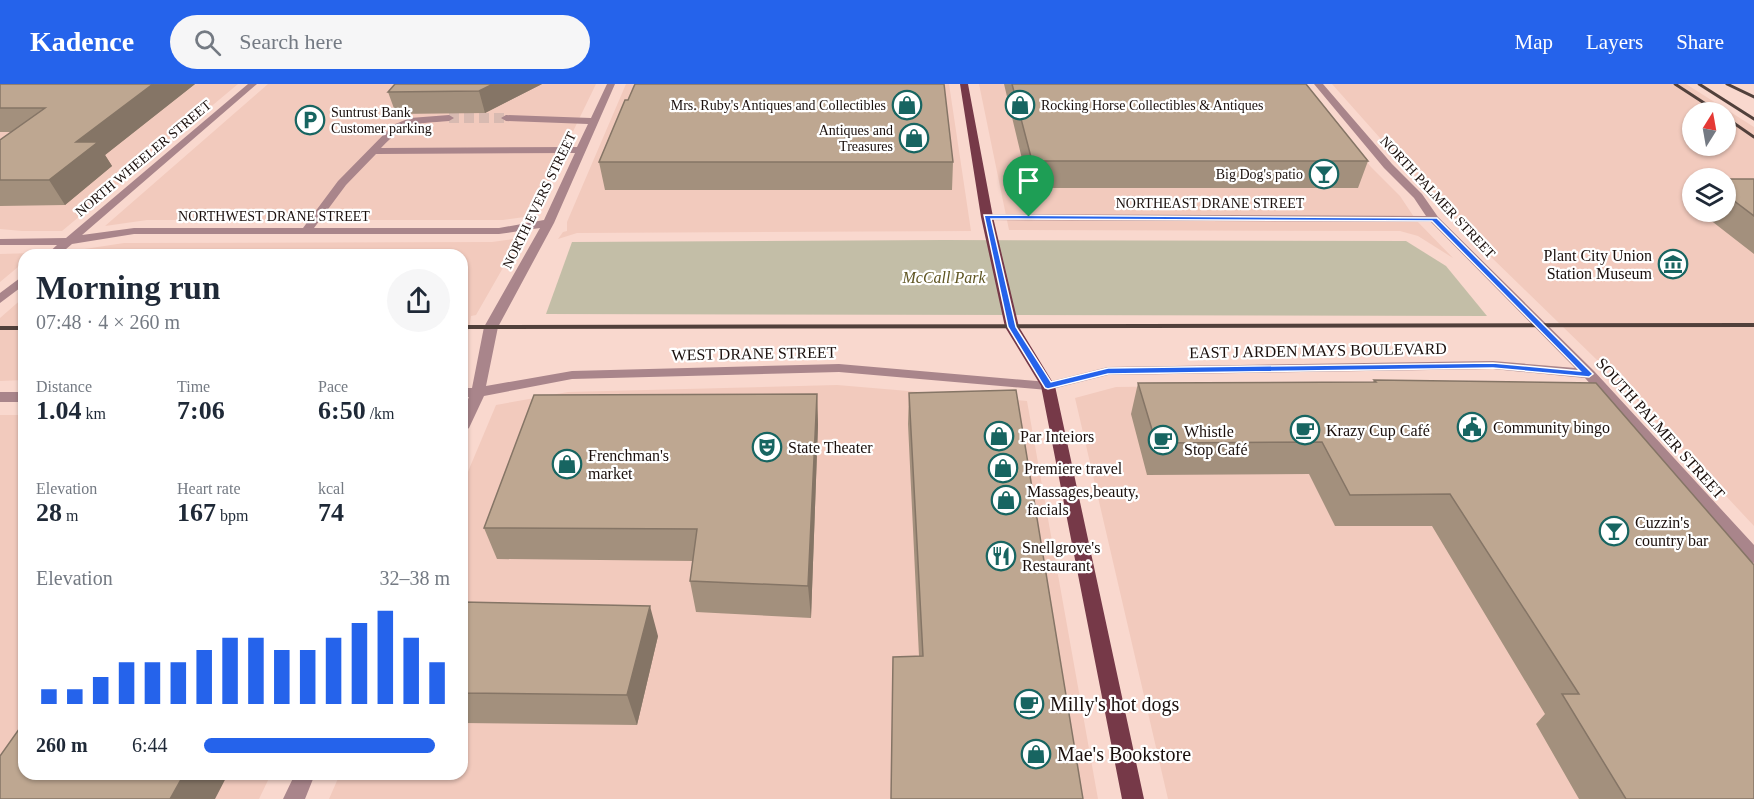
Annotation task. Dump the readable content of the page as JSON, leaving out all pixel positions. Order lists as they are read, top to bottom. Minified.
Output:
{"streets":{"street":["NORTH WHEELER STREET","NORTH PALMER STREET","NORTH EVERS STREET","NORTHEAST DRANE STREET","NORTHWEST DRANE STREET","EAST J ARDEN MAYS BOULEVARD","WEST DRANE STREET","SOUTH PALMER STREET"]},"crossings":[["NORTH WHEELER STREET","NORTHWEST DRANE STREET"],["NORTH PALMER STREET","NORTHEAST DRANE STREET"],["NORTH PALMER STREET","SOUTH PALMER STREET"],["NORTH EVERS STREET","NORTHWEST DRANE STREET"],["NORTH EVERS STREET","WEST DRANE STREET"],["EAST J ARDEN MAYS BOULEVARD","WEST DRANE STREET"],["EAST J ARDEN MAYS BOULEVARD","SOUTH PALMER STREET"]],"parks":["McCall Park"],"places":{"shop":["Mrs. Ruby's Antiques and Collectibles","Rocking Horse Collectibles & Antiques","Antiques and Treasures","Par Inteiors","Frenchman's market","Premiere travel","Massages,beauty, facials","Mae's Bookstore"],"parking":["Suntrust Bank Customer parking"],"bar":["Big Dog's patio","Cuzzin's country bar"],"museum":["Plant City Union Station Museum"],"public building":["Community bingo"],"cafe":["Krazy Cup Café","Whistle Stop Café","Milly's hot dogs"],"theatre":["State Theater"],"restaurant":["Snellgrove's Restaurant"]},"north":"top","page":{"header":"Kadence","search":"Search here","nav":["Map","Layers","Share"],"heading":["Morning run","07:48 · 4 × 260 m"],"stats":[["Distance","1.04 km"],["Time","7:06"],["Pace","6:50 /km"],["Elevation","28 m"],["Heart rate","167 bpm"],["kcal","74"]],"chart":["Elevation","32–38 m"],"list":[{"name":"260 m","note":"6:44"}]}}
